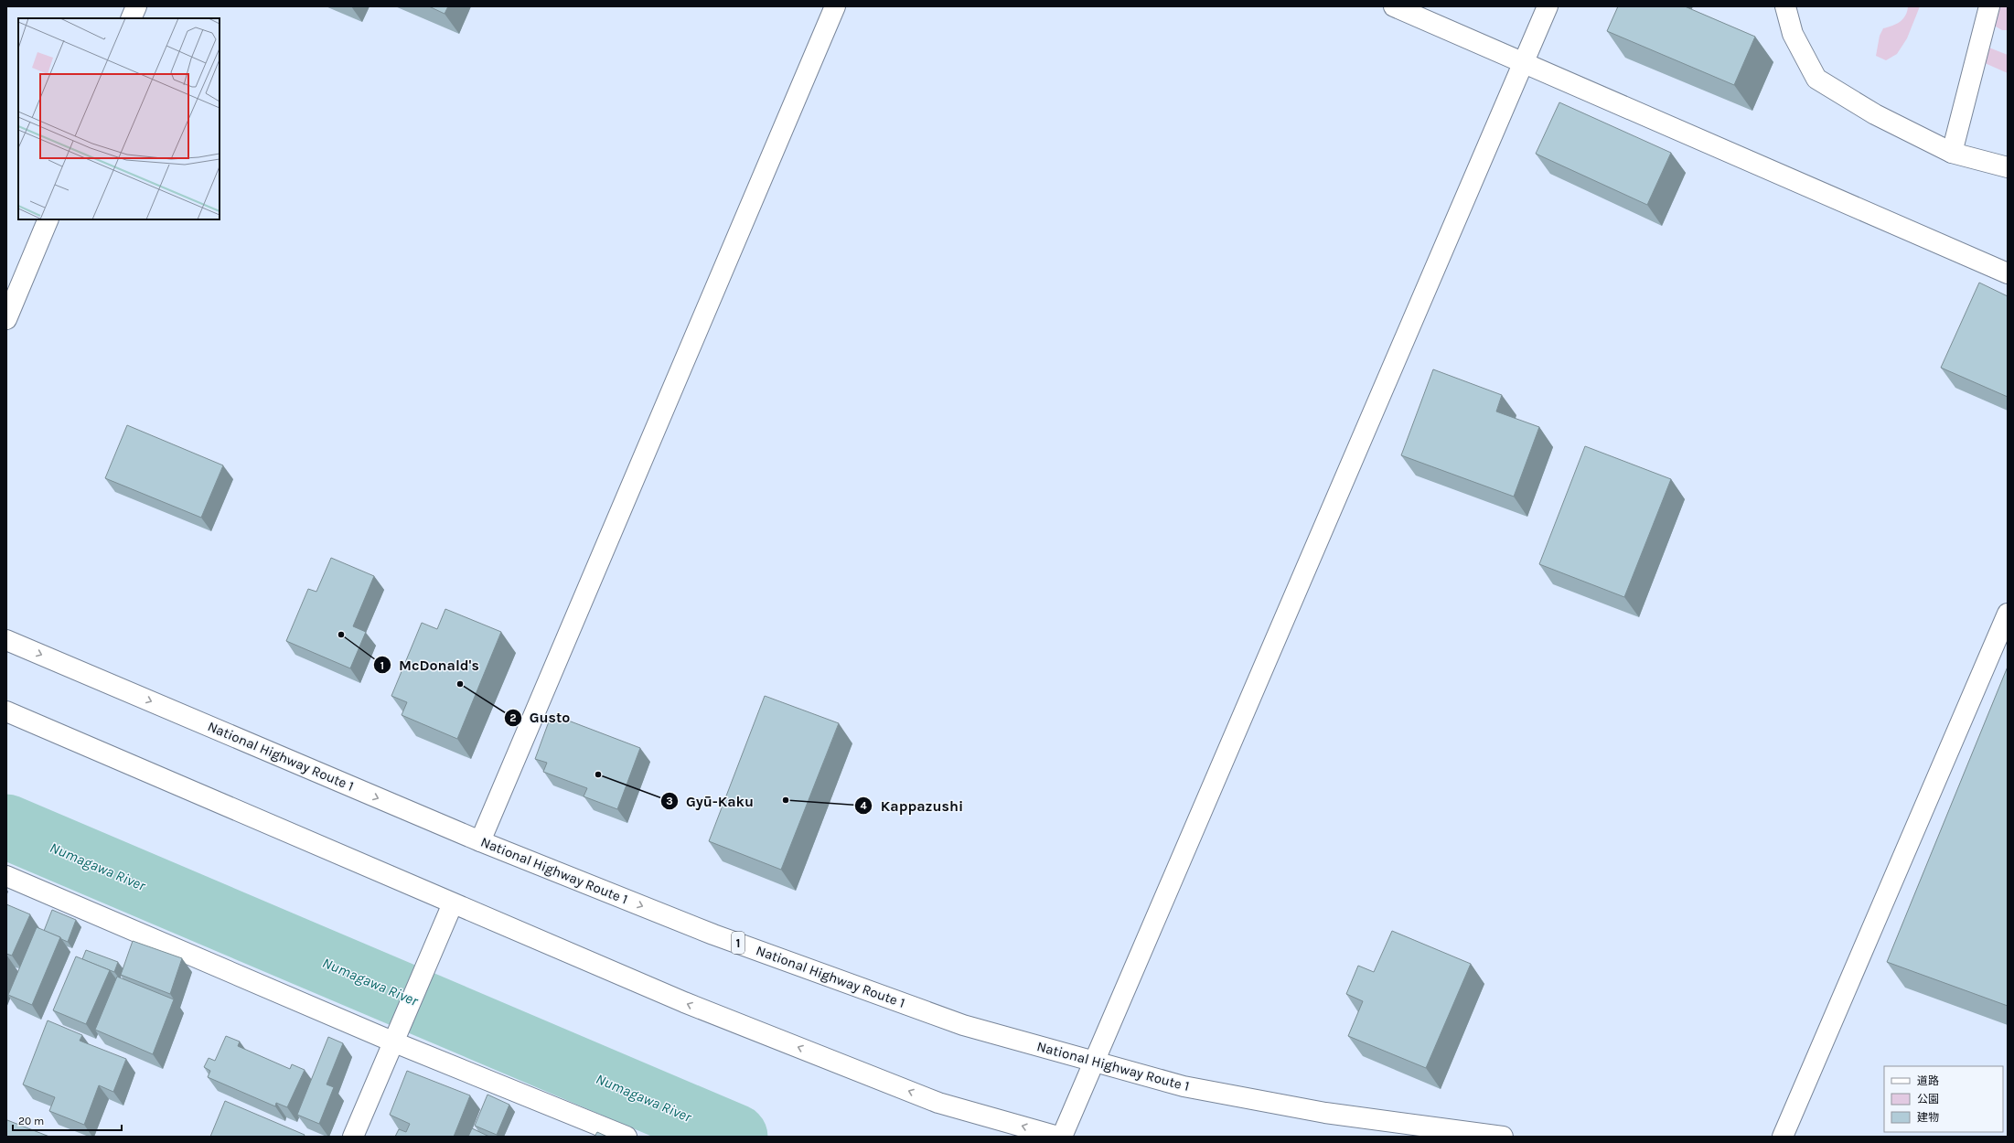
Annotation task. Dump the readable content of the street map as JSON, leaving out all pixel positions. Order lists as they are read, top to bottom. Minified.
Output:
{"streets":{"main road":["National Highway Route 1","1"]},"water":["Numagawa River"],"places":["McDonald's","Gusto","Gyū-Kaku","Kappazushi"],"legend":["道路","公園","建物"],"scale_bar":"20 m"}
